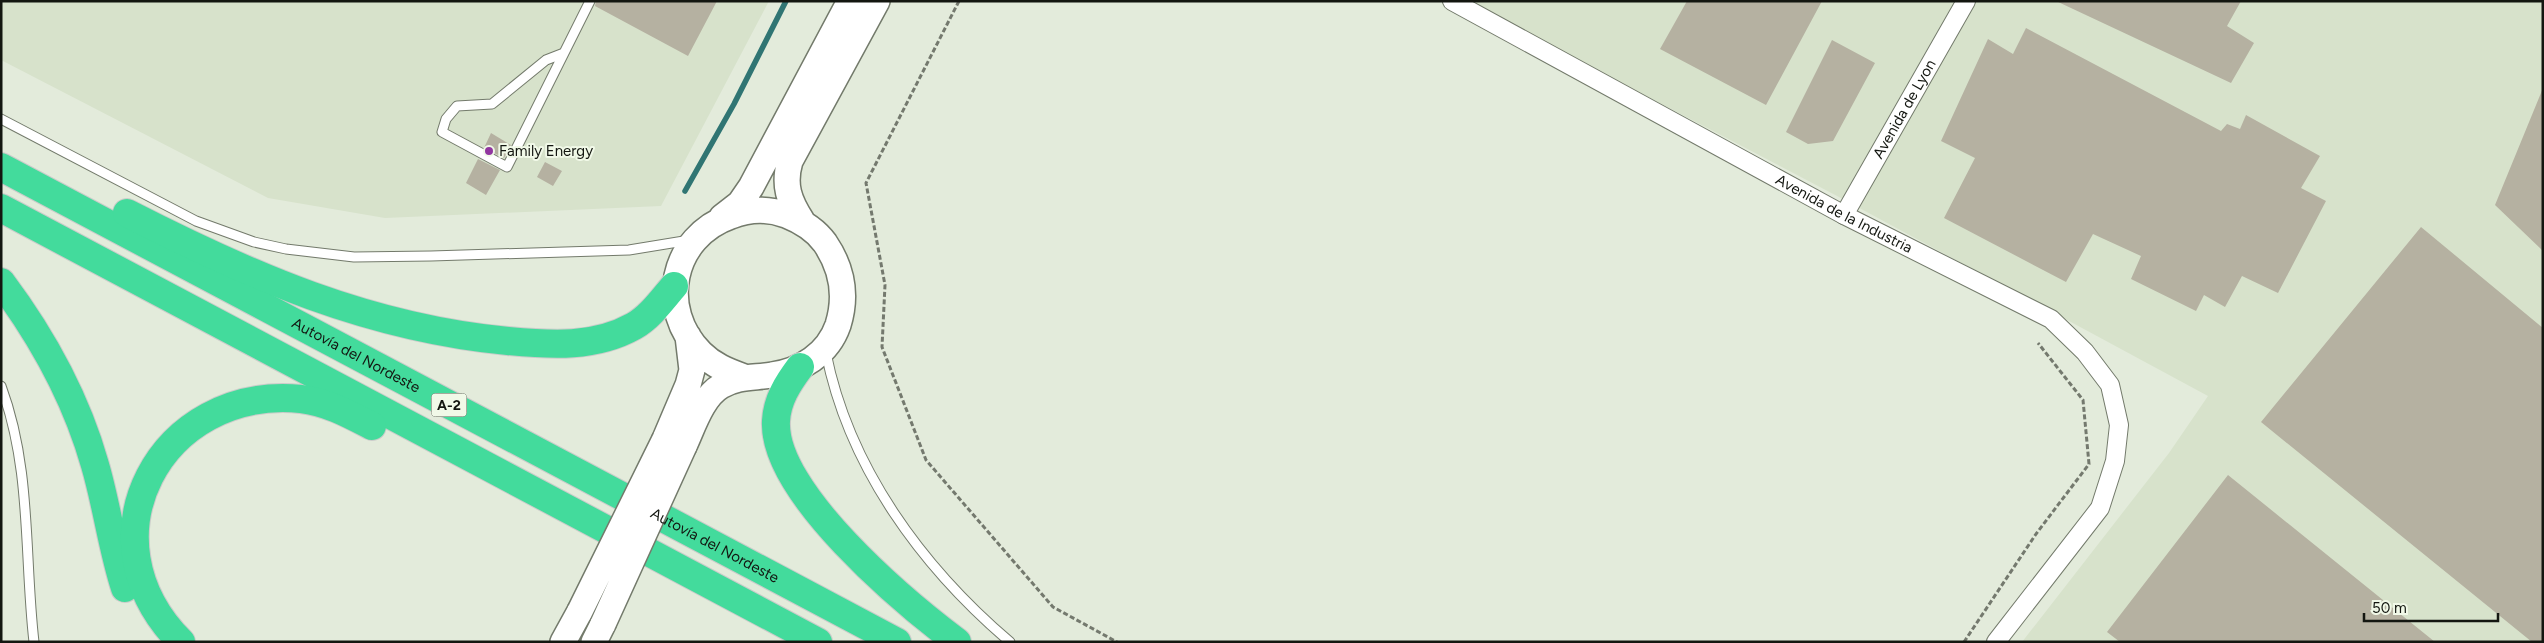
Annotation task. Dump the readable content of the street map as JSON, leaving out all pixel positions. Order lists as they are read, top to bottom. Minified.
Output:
{"streets":{"highway":["Autovía del Nordeste","A-2"],"street":["Avenida de Lyon","Avenida de la Industria"]},"crossings":[["Avenida de Lyon","Avenida de la Industria"]],"places":["Family Energy"],"scale_bar":"50 m"}
